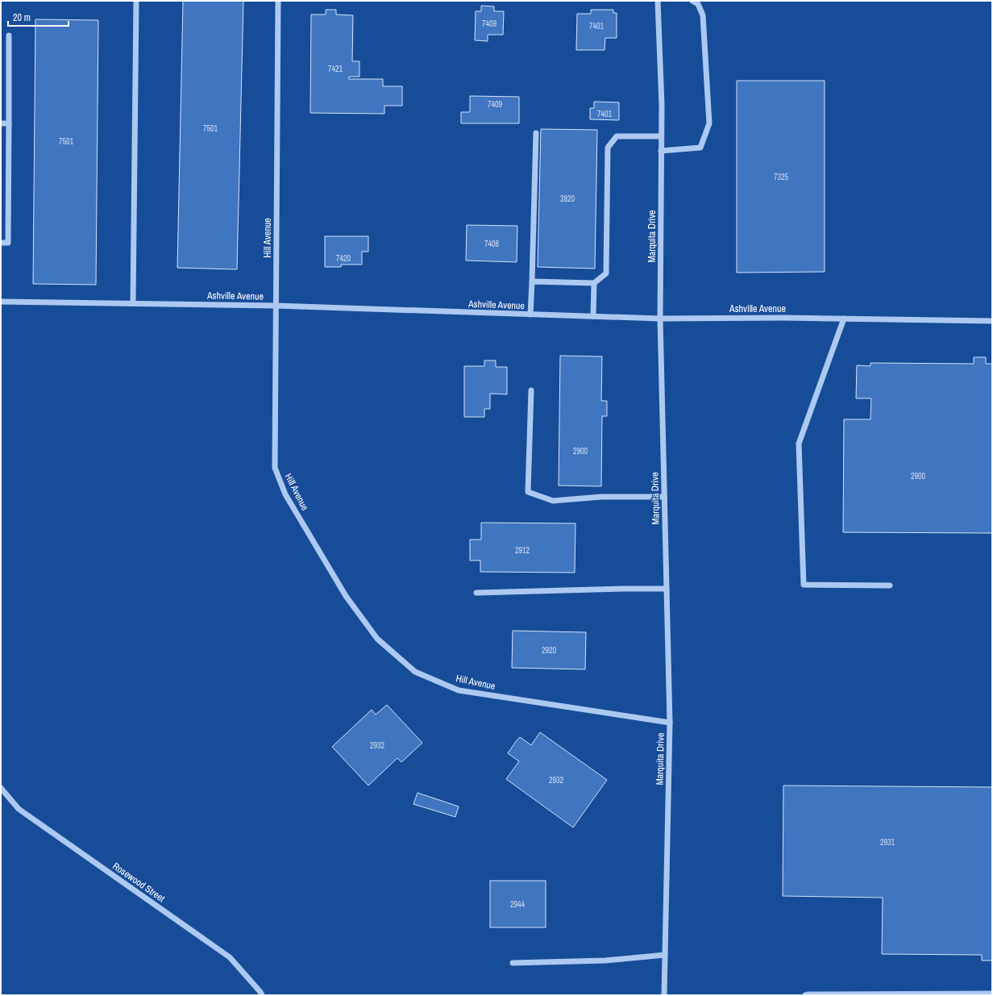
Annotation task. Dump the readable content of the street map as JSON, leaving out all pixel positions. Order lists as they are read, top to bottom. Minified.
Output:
{"streets":{"street":["Marquita Drive","Hill Avenue","Ashville Avenue","Rosewood Street"]},"crossings":[["Marquita Drive","Hill Avenue"],["Marquita Drive","Ashville Avenue"],["Hill Avenue","Ashville Avenue"]],"house_numbers":["7409","7401","7421","7409","7401","7501","7501","7325","2820","7408","7420","2900","2900","2912","2920","2932","2932","2931","2944"],"scale_bar":"20 m"}
